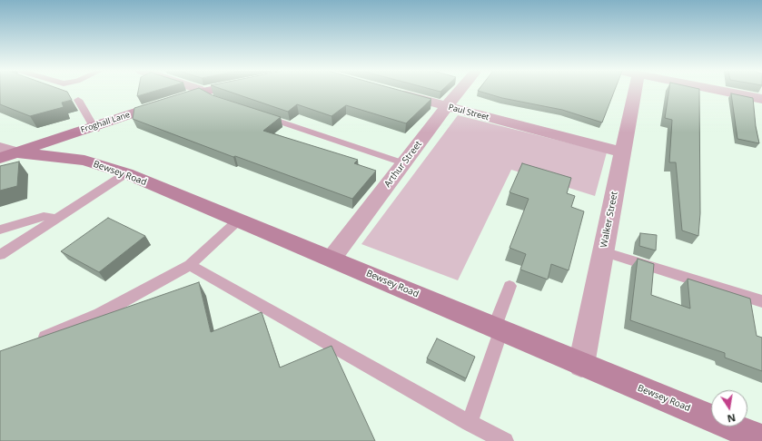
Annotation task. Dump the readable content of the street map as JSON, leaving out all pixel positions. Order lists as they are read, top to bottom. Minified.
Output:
{"streets":{"street":["Paul Street","Froghall Lane","Arthur Street","Bewsey Road","Walker Street"]},"crossings":[["Paul Street","Arthur Street"],["Paul Street","Walker Street"],["Froghall Lane","Bewsey Road"],["Arthur Street","Bewsey Road"],["Bewsey Road","Walker Street"]],"north":"bottom"}
